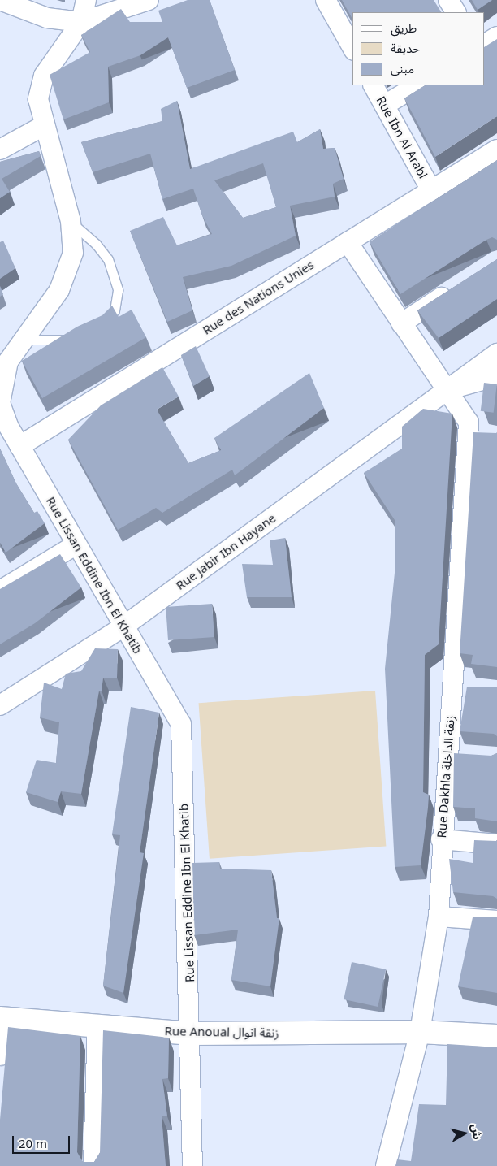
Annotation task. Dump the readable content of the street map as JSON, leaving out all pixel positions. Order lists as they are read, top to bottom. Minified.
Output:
{"streets":{"street":["Rue Ibn Al Arabi","Rue des Nations Unies","Rue Jabir Ibn Hayane","Rue Lissan Eddine Ibn El Khatib","Rue Dakhla زنقة الداخلة","Rue Anoual زنقة انوال"]},"crossings":[["Rue Ibn Al Arabi","Rue des Nations Unies"],["Rue des Nations Unies","Rue Lissan Eddine Ibn El Khatib"],["Rue des Nations Unies","Rue Dakhla زنقة الداخلة"],["Rue Jabir Ibn Hayane","Rue Lissan Eddine Ibn El Khatib"],["Rue Jabir Ibn Hayane","Rue Dakhla زنقة الداخلة"],["Rue Lissan Eddine Ibn El Khatib","Rue Anoual زنقة انوال"],["Rue Dakhla زنقة الداخلة","Rue Anoual زنقة انوال"]],"legend":["طريق","حديقة","مبنى"],"scale_bar":"20 m","north":"right"}
